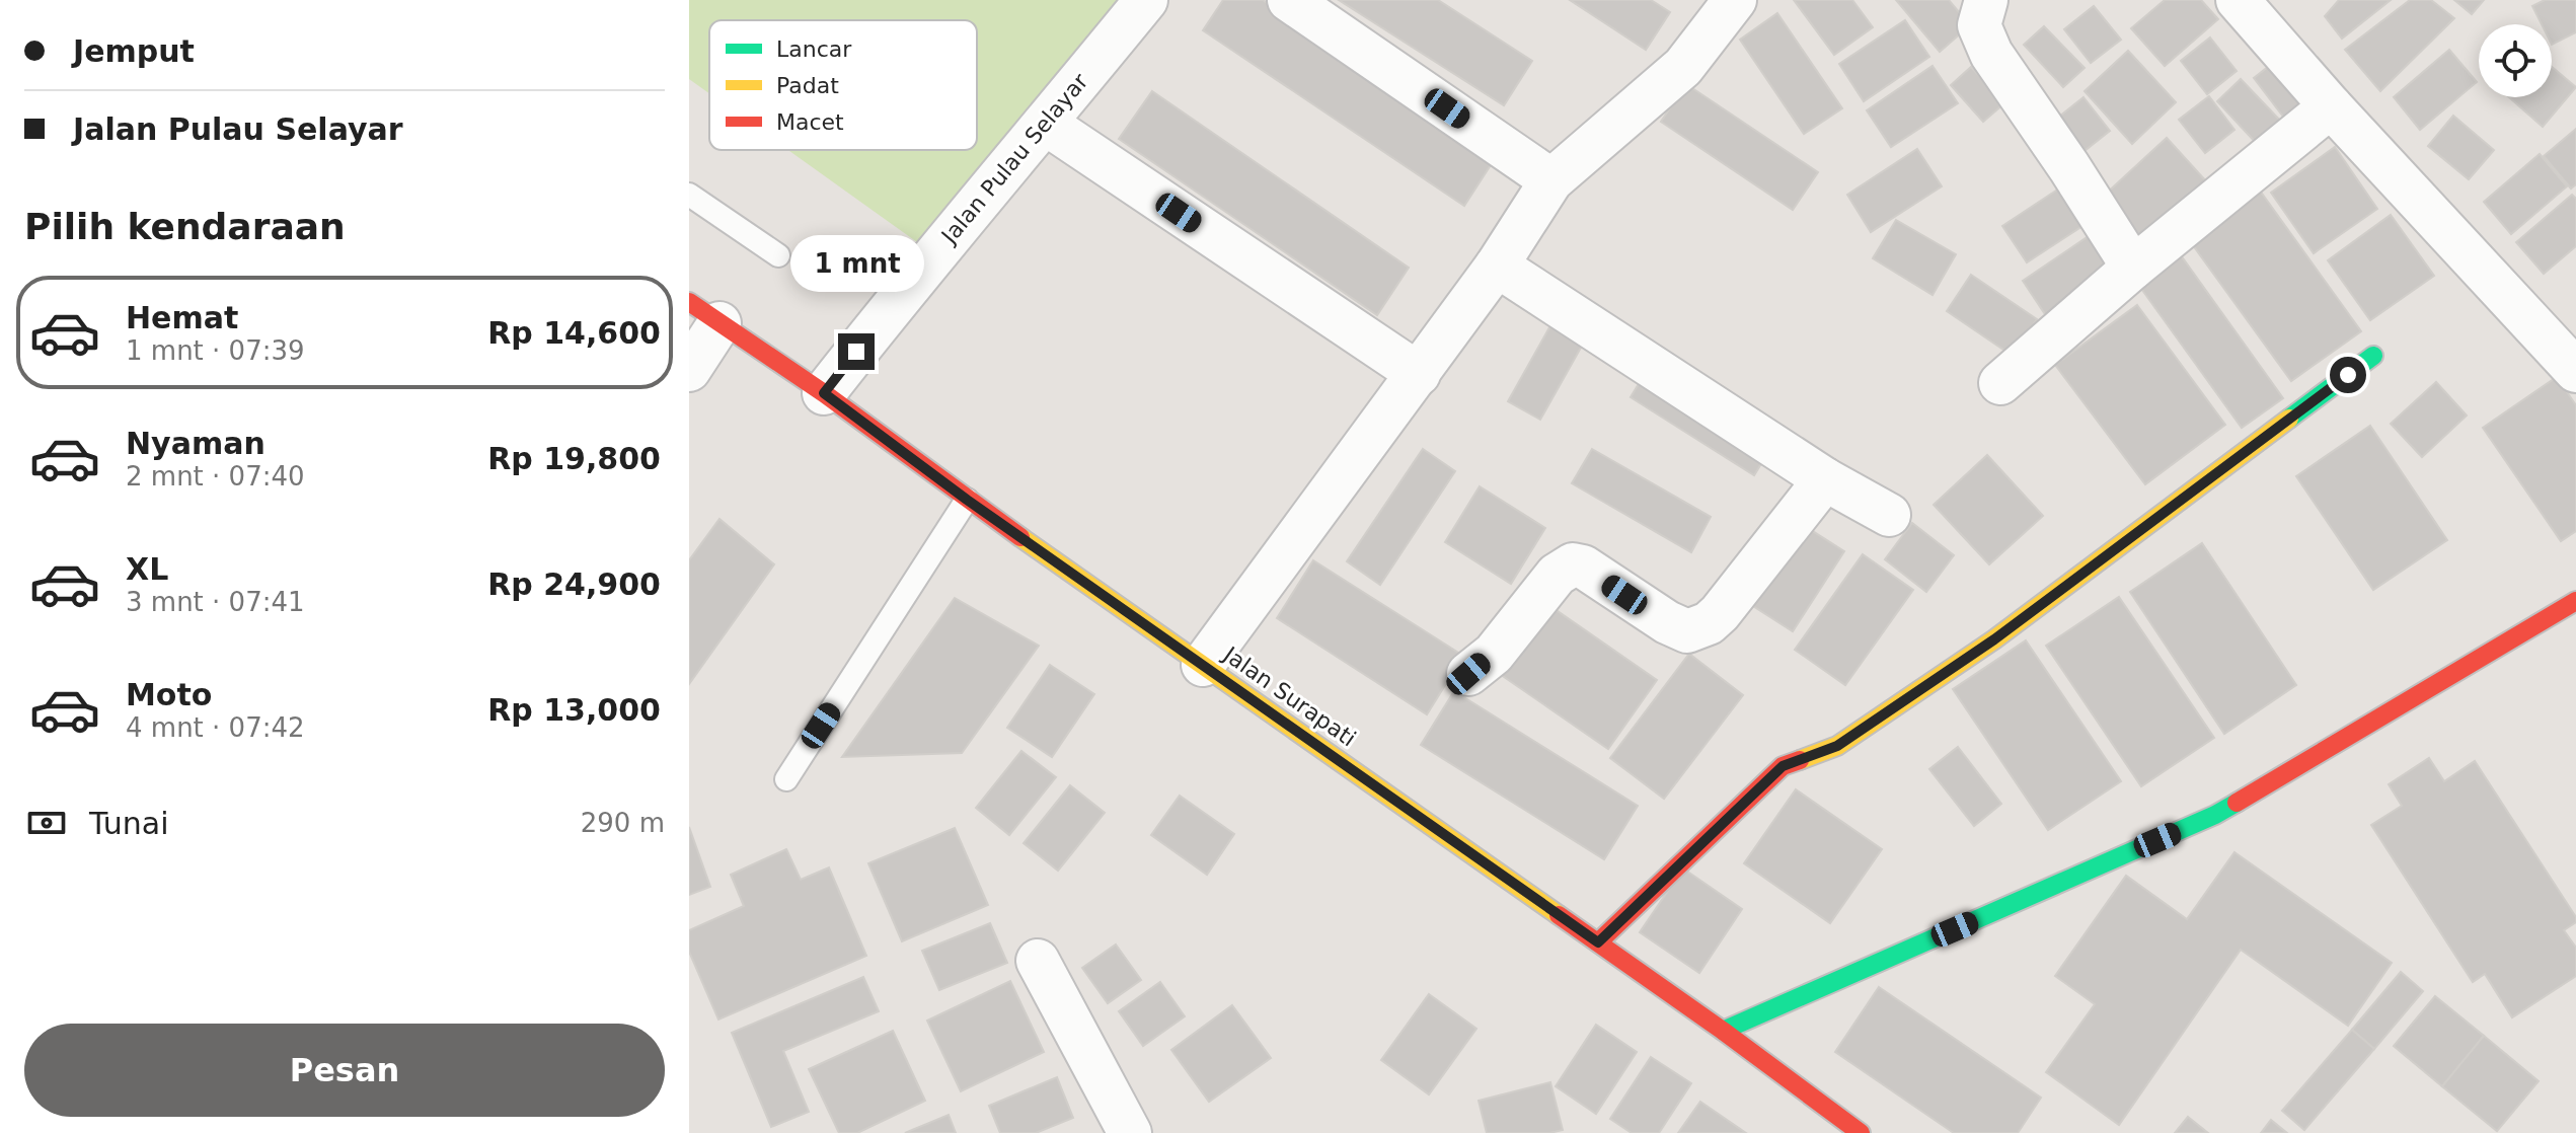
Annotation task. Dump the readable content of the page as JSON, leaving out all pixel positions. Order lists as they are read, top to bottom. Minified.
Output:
{"streets":{"main road":["Jalan Surapati"],"street":["Jalan Pulau Selayar"]},"crossings":[["Jalan Pulau Selayar","Jalan Surapati"]],"legend":["Lancar","Padat","Macet"],"page":{"banner":["Jemput","Jalan Pulau Selayar"],"heading":"Pilih kendaraan","bubble":"1 mnt","list":[{"name":"Hemat","note":"1 mnt · 07:39","value":"Rp 14,600"},{"name":"Nyaman","note":"2 mnt · 07:40","value":"Rp 19,800"},{"name":"XL","note":"3 mnt · 07:41","value":"Rp 24,900"},{"name":"Moto","note":"4 mnt · 07:42","value":"Rp 13,000"}],"pay":["Tunai","290 m"],"buttons":"Pesan"}}
